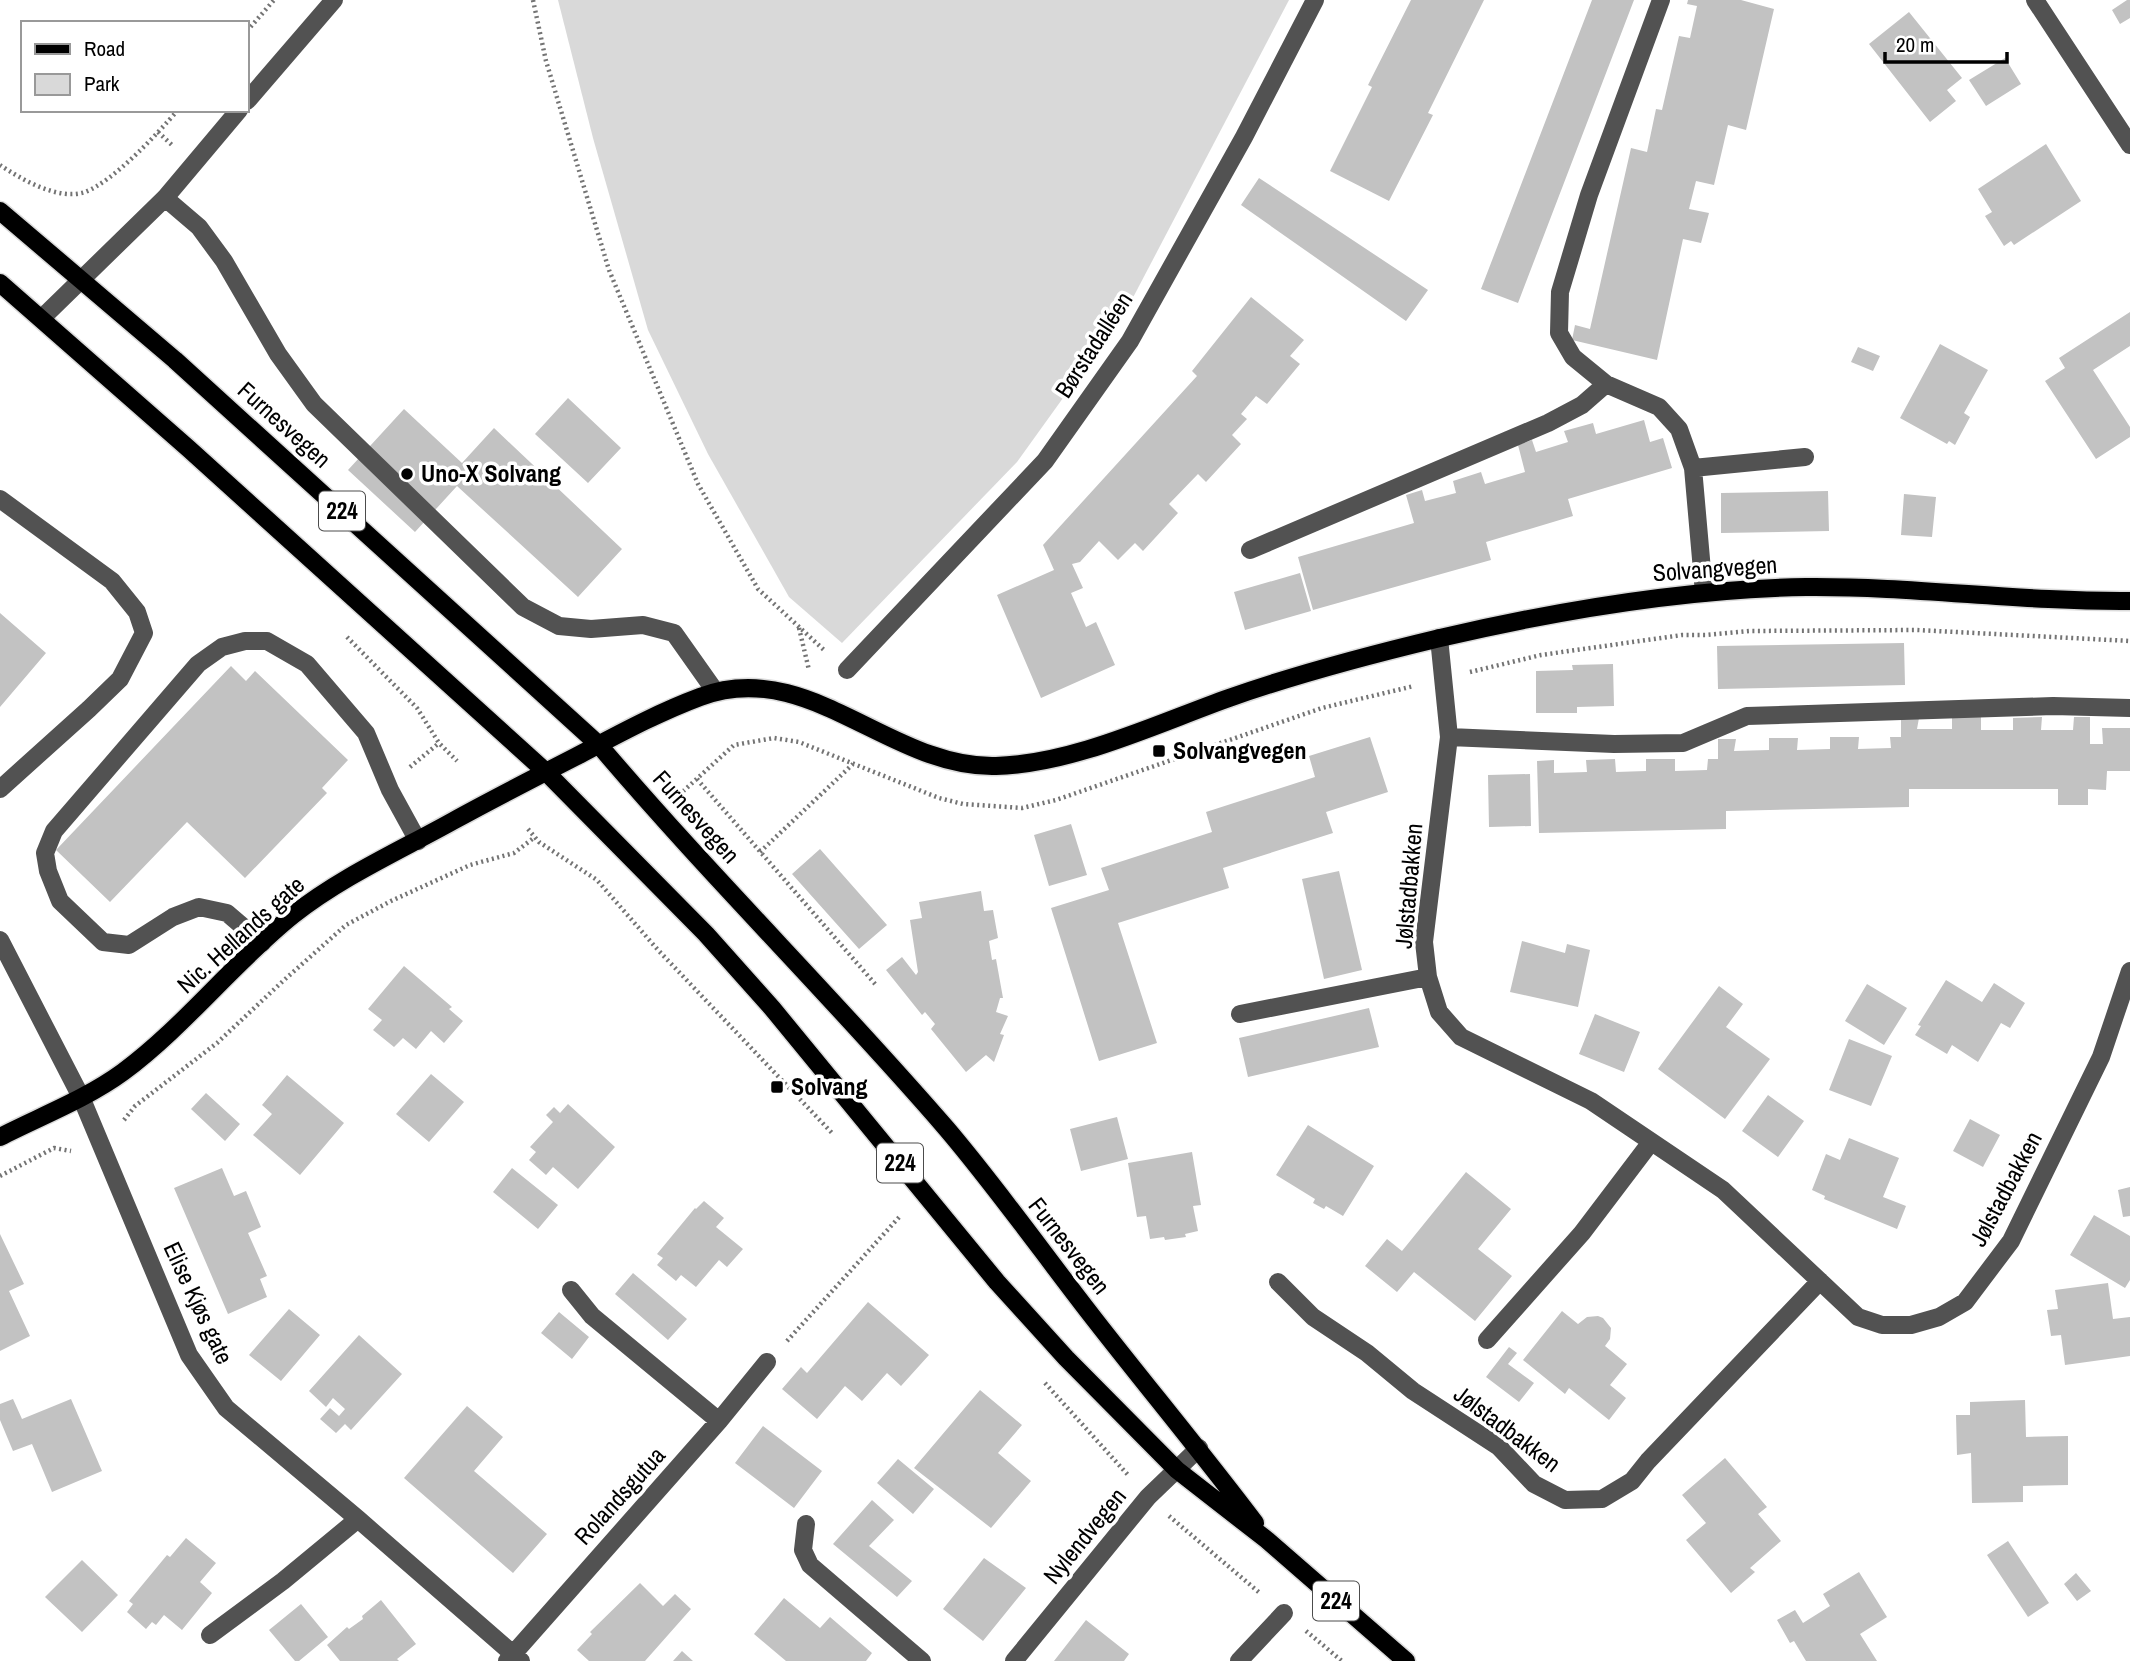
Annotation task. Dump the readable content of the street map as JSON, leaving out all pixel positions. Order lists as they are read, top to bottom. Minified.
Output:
{"streets":{"main road":["Furnesvegen","224","Solvangvegen","Nic. Hellands gate"],"street":["Børstadalléen","Jølstadbakken","Elise Kjøs gate","Rolandsgutua","Nylendvegen"]},"crossings":[["Furnesvegen","Solvangvegen"],["Furnesvegen","Nic. Hellands gate"],["Furnesvegen","Nylendvegen"],["Solvangvegen","Jølstadbakken"],["Solvangvegen","Nic. Hellands gate"],["Nic. Hellands gate","Elise Kjøs gate"],["Elise Kjøs gate","Rolandsgutua"]],"places":{"other":["Uno-X Solvang"],"transit":["Solvangvegen","Solvang"]},"legend":["Road","Park"],"scale_bar":"20 m"}
